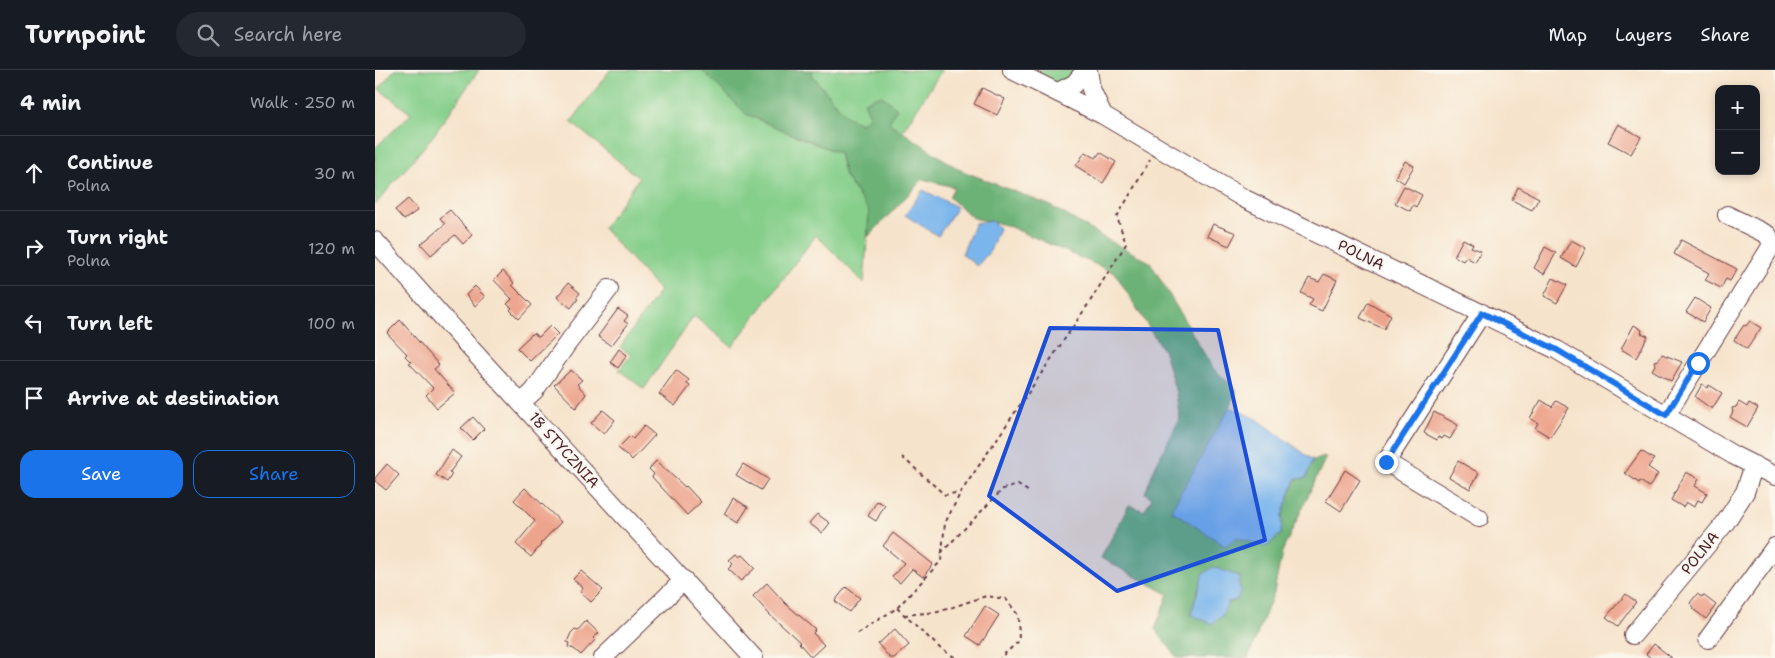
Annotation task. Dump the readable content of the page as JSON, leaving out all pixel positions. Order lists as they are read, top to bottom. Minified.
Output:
{"streets":{"street":["POLNA","18 STYCZNIA"]},"page":{"header":"Turnpoint","search":"Search here","nav":["Map","Layers","Share"],"heading":["4 min","Walk · 250 m"],"map_buttons":["+","−"],"list":[["Continue","Polna","30 m"],["Turn right","Polna","120 m"],["Turn left","100 m"],"Arrive at destination"],"buttons":["Save","Share"]}}
